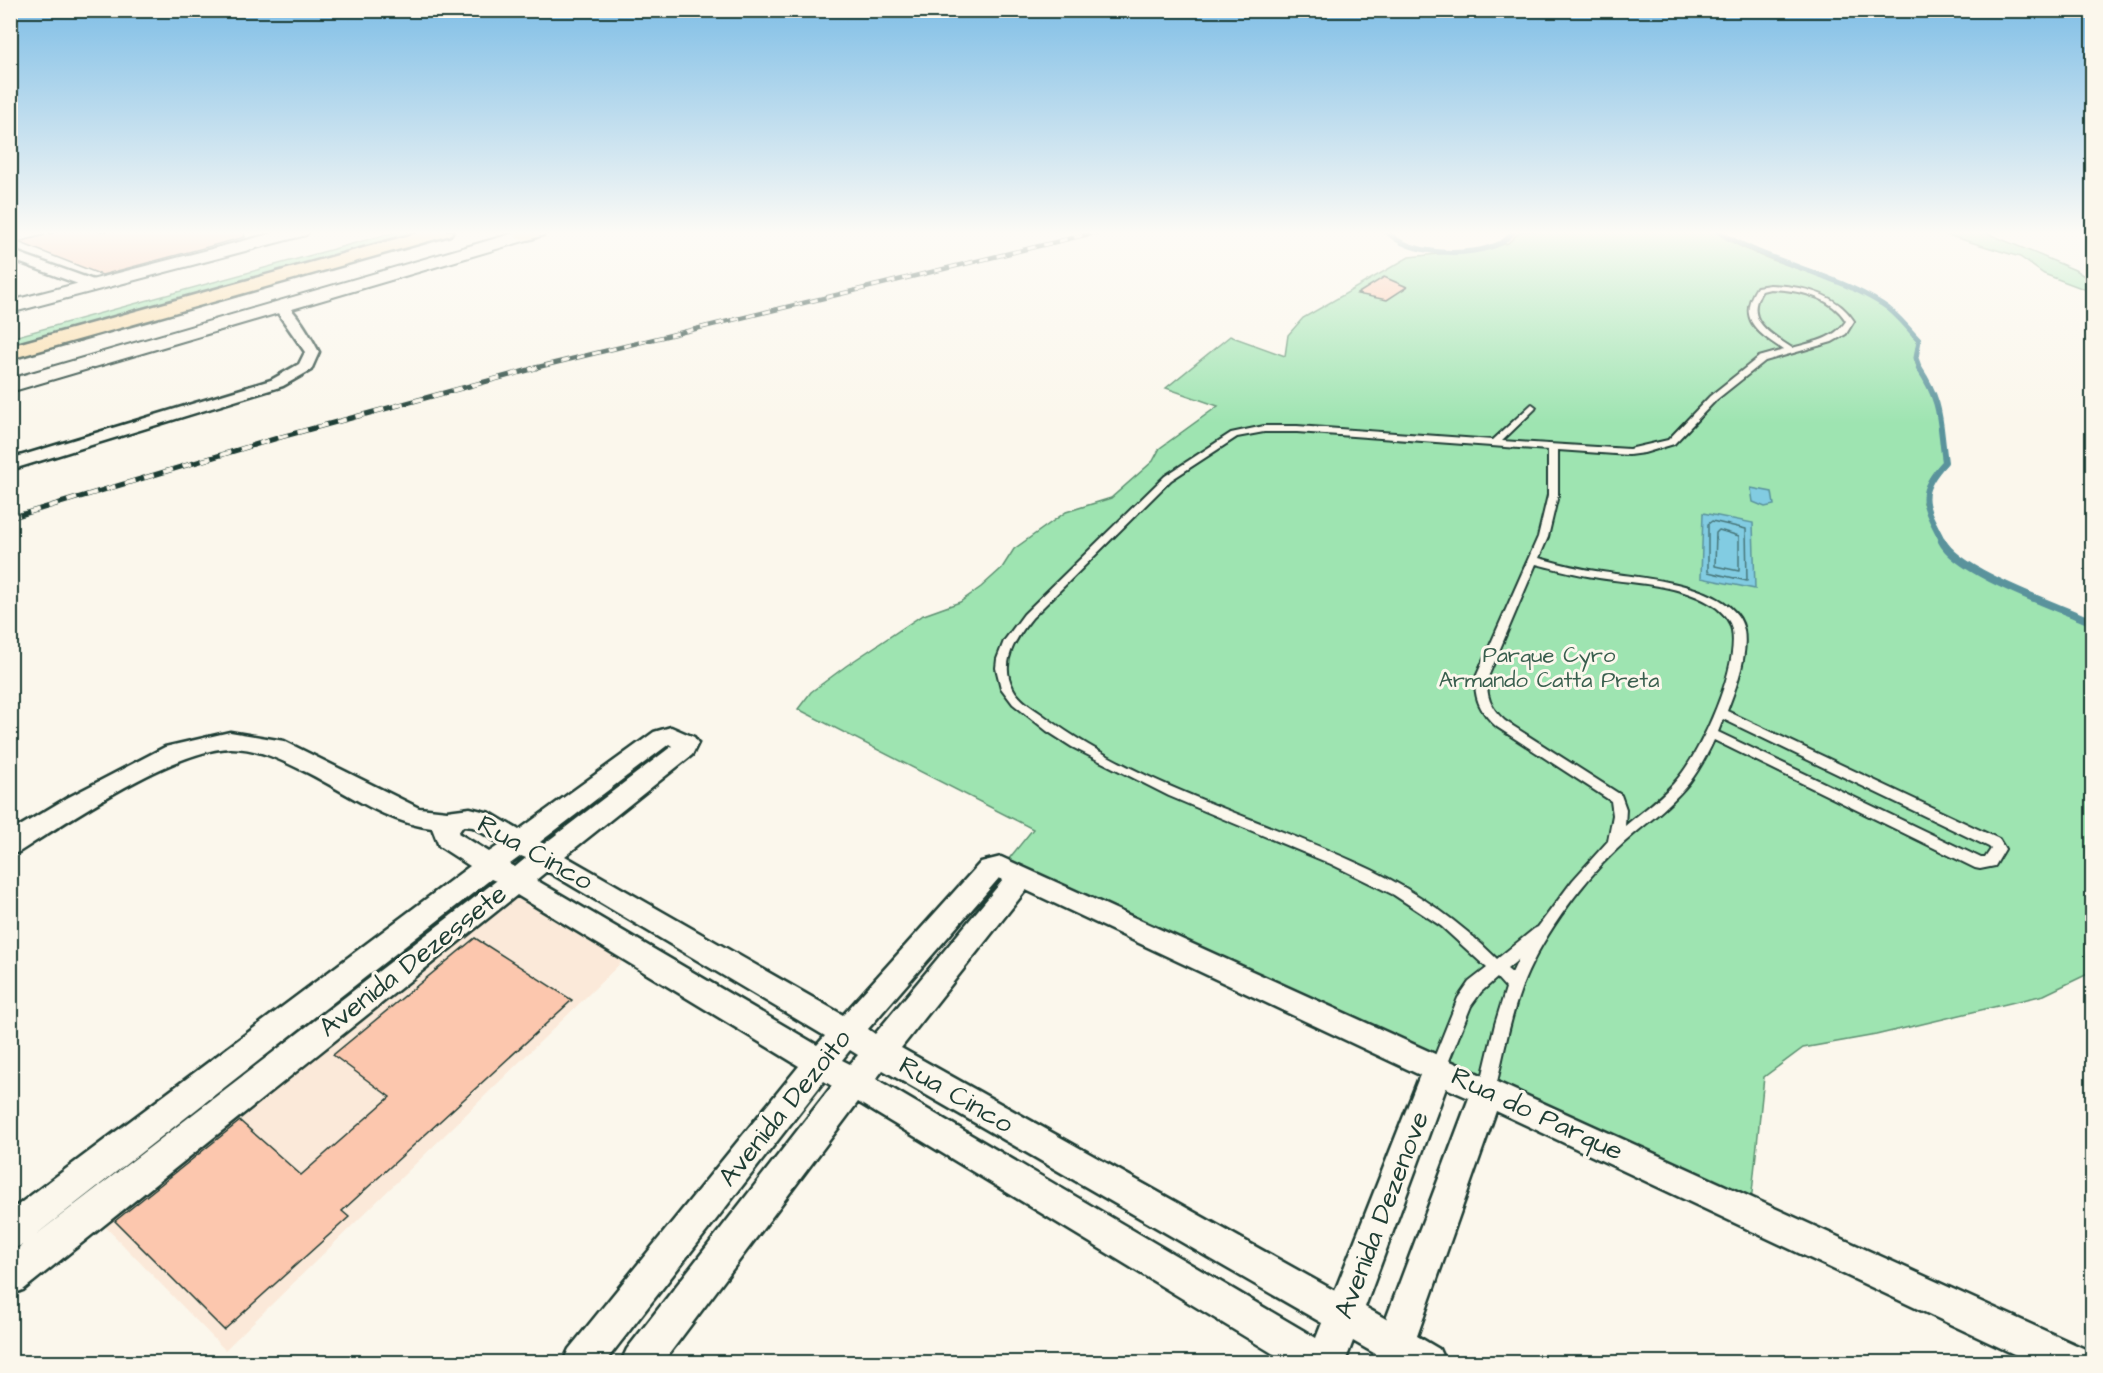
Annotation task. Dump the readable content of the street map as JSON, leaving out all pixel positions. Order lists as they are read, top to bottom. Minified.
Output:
{"streets":{"street":["Rua Cinco","Avenida Dezessete","Avenida Dezoito","Rua do Parque","Avenida Dezenove"]},"crossings":[["Rua Cinco","Avenida Dezessete"],["Rua Cinco","Avenida Dezoito"],["Rua Cinco","Avenida Dezenove"],["Avenida Dezoito","Rua do Parque"],["Rua do Parque","Avenida Dezenove"]],"parks":["Parque Cyro Armando Catta Preta"]}
